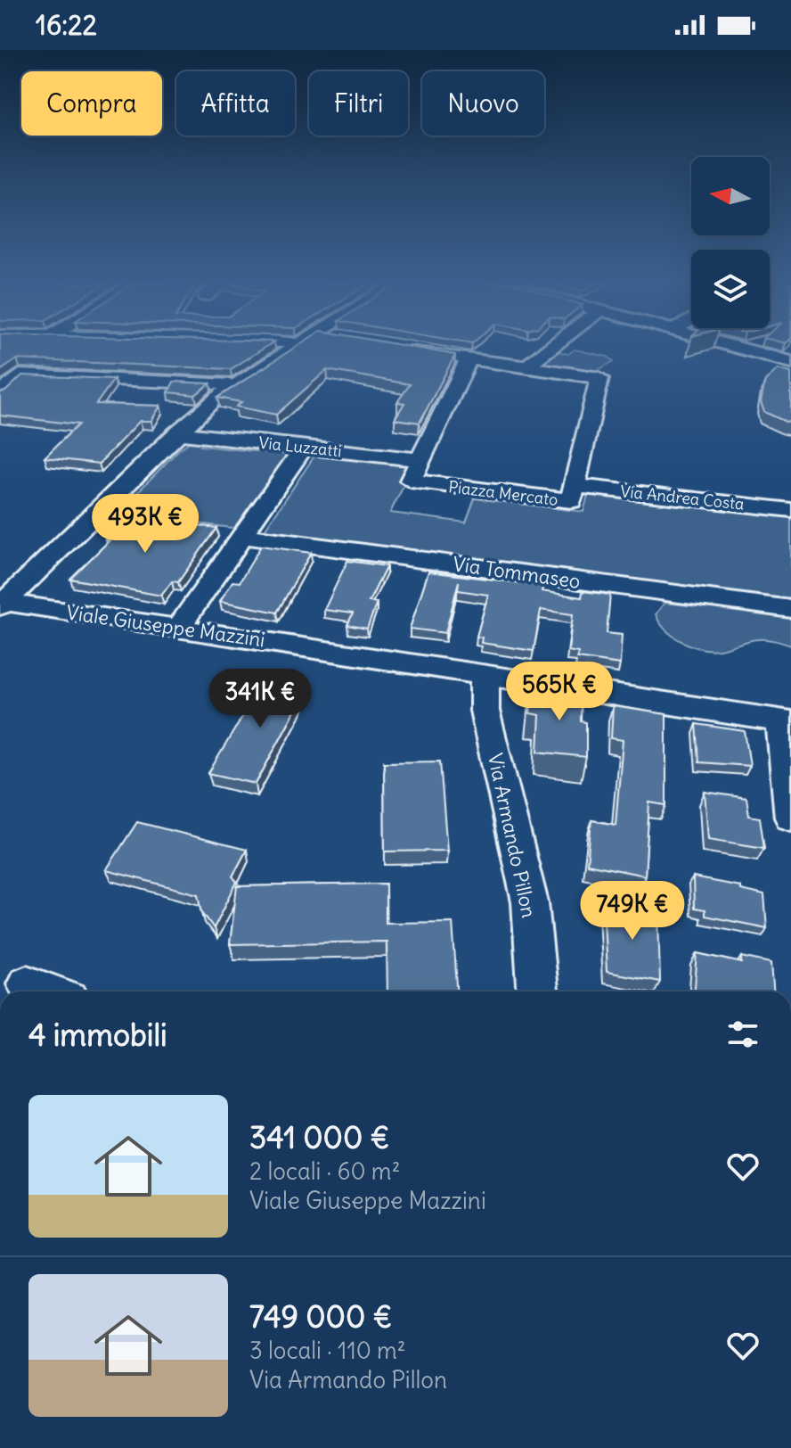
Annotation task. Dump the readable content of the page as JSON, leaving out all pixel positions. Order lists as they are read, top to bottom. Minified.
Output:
{"streets":{"street":["Via Luzzatti","Piazza Mercato","Via Andrea Costa","Via Tommaseo","Viale Giuseppe Mazzini","Via Armando Pillon"]},"crossings":[["Via Luzzatti","Piazza Mercato"],["Piazza Mercato","Via Andrea Costa"],["Viale Giuseppe Mazzini","Via Armando Pillon"]],"north":"left","page":{"status":"16:22","chip":["Compra","Affitta","Filtri","Nuovo"],"price":["493K €","565K €","341K €","749K €"],"heading":"4 immobili","list":[{"name":"341 000 €","note":"2 locali · 60 m² · Viale Giuseppe Mazzini"},{"name":"749 000 €","note":"3 locali · 110 m² · Via Armando Pillon"}]}}
